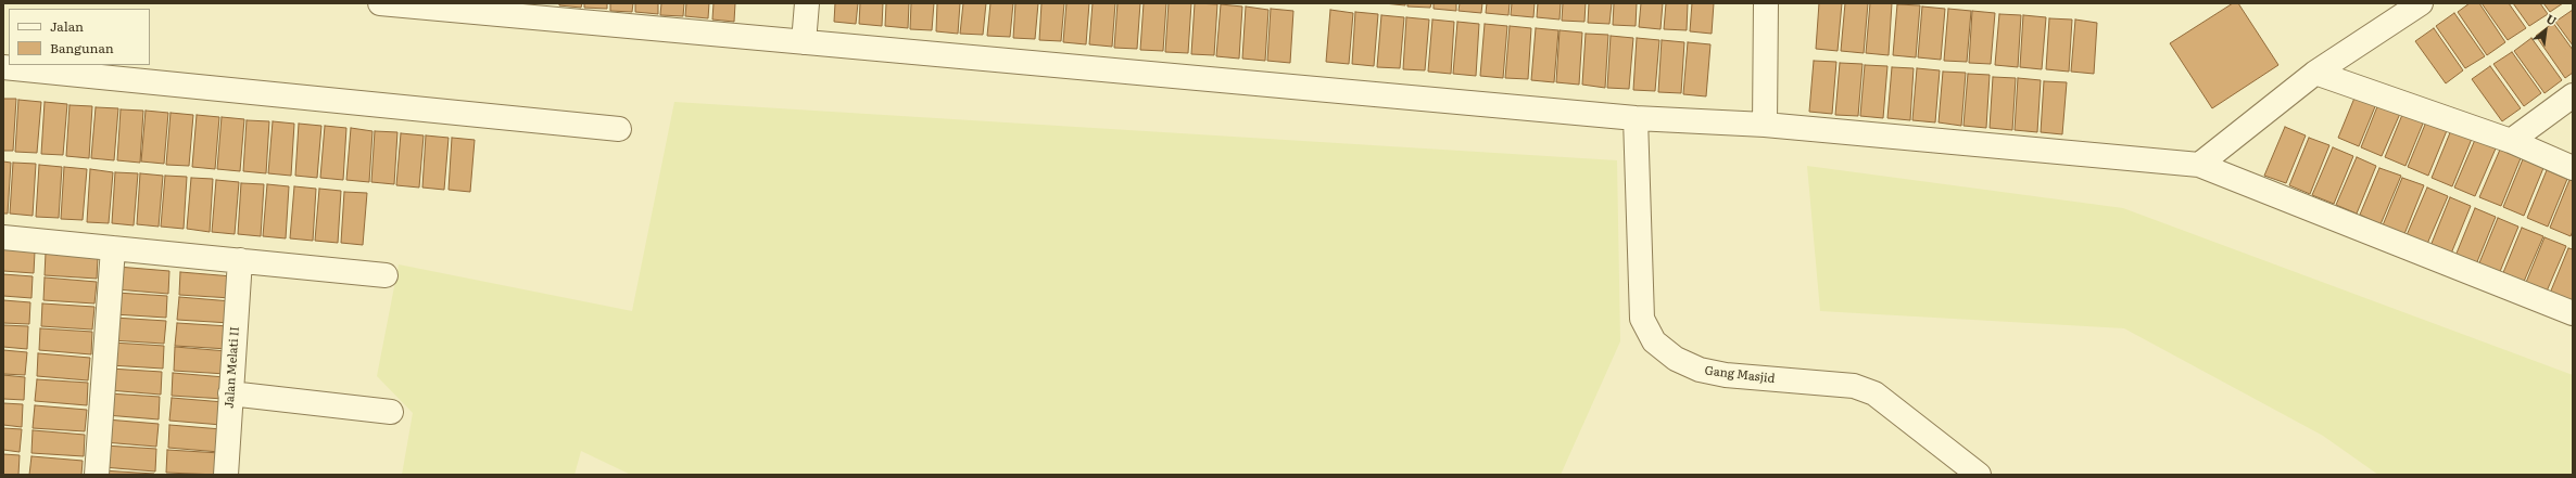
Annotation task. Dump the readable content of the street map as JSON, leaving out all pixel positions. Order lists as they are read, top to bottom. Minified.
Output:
{"streets":{"street":["Jalan Melati II","Gang Masjid"]},"legend":["Jalan","Bangunan"],"north":"top right"}
